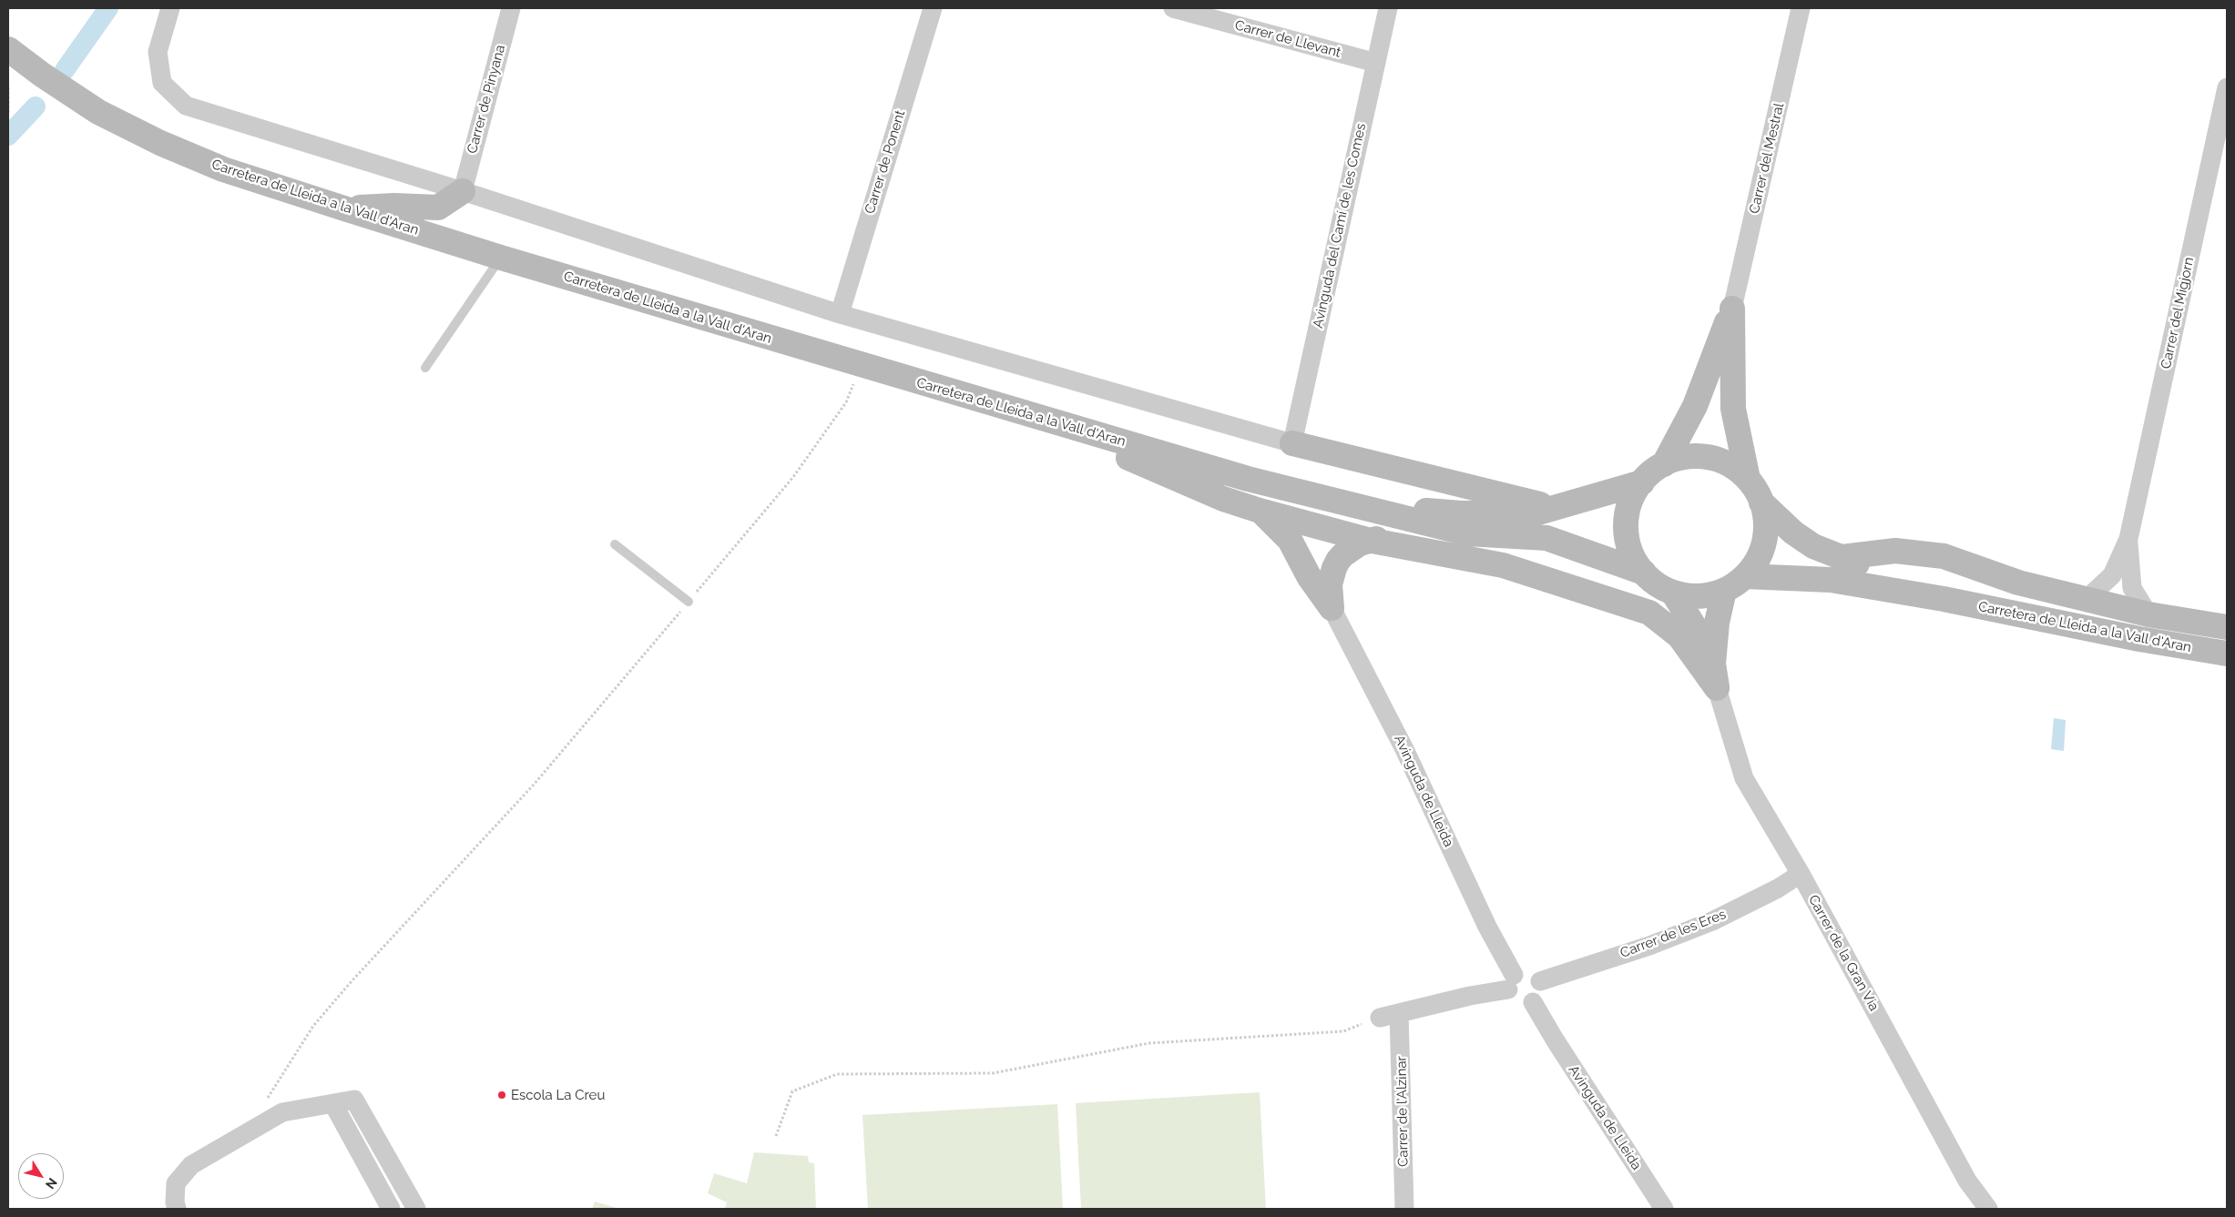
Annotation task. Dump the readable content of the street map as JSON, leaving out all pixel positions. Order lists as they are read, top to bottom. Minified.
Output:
{"streets":{"main road":["Carretera de Lleida a la Vall d'Aran"],"street":["Carrer de Llevant","Carrer de Pinyana","Carrer del Mestral","Carrer de Ponent","Avinguda del Camí de les Comes","Carrer del Migjorn","Avinguda de Lleida","Carrer de les Eres","Carrer de la Gran Via","Carrer de l'Alzinar"]},"crossings":[["Carrer de Llevant","Avinguda del Camí de les Comes"],["Avinguda de Lleida","Carrer de les Eres"],["Carrer de les Eres","Carrer de la Gran Via"]],"places":["Escola La Creu"],"north":"bottom right"}
